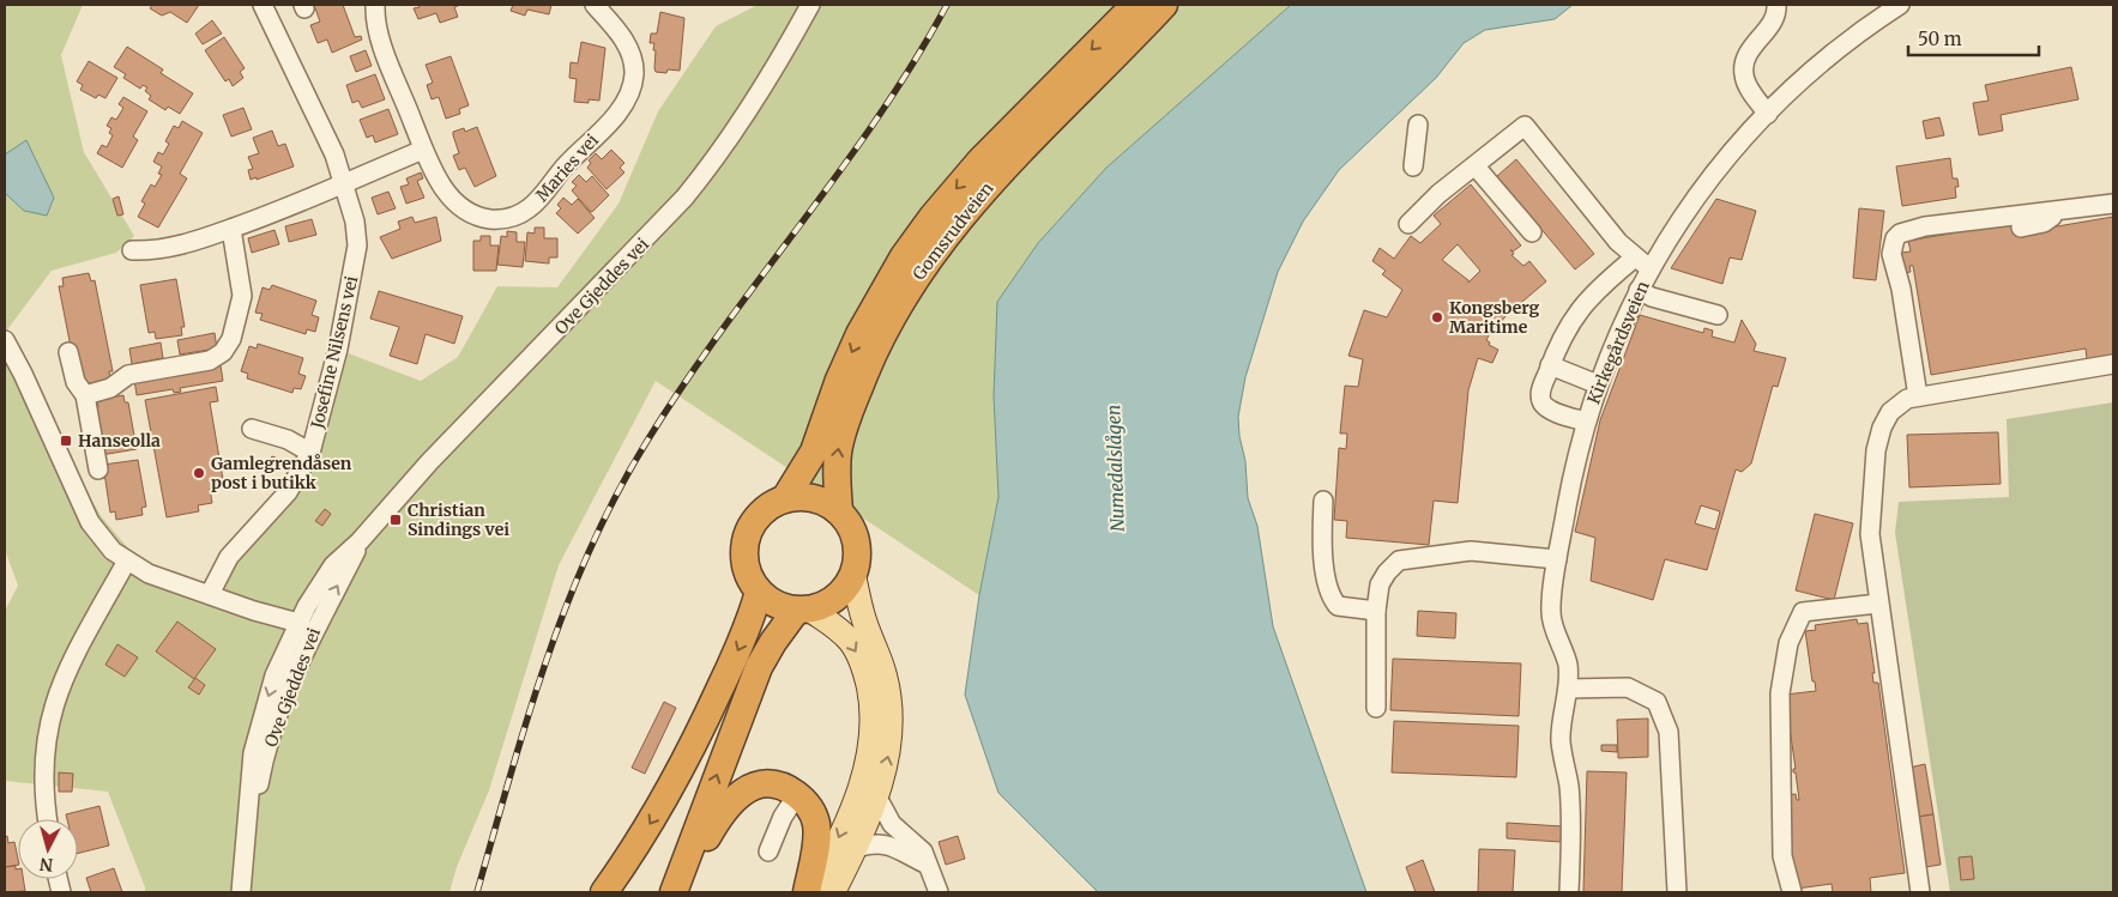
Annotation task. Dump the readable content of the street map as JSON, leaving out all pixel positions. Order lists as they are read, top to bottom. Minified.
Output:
{"streets":{"highway":["Gomsrudveien"],"street":["Maries vei","Ove Gjeddes vei","Kirkegårdsveien","Josefine Nilsens vei"]},"water":["Numedalslågen"],"places":{"other":["Kongsberg Maritime","Gamlegrendåsen post i butikk"],"transit":["Hanseolla","Christian Sindings vei"]},"scale_bar":"50 m","north":"bottom"}
